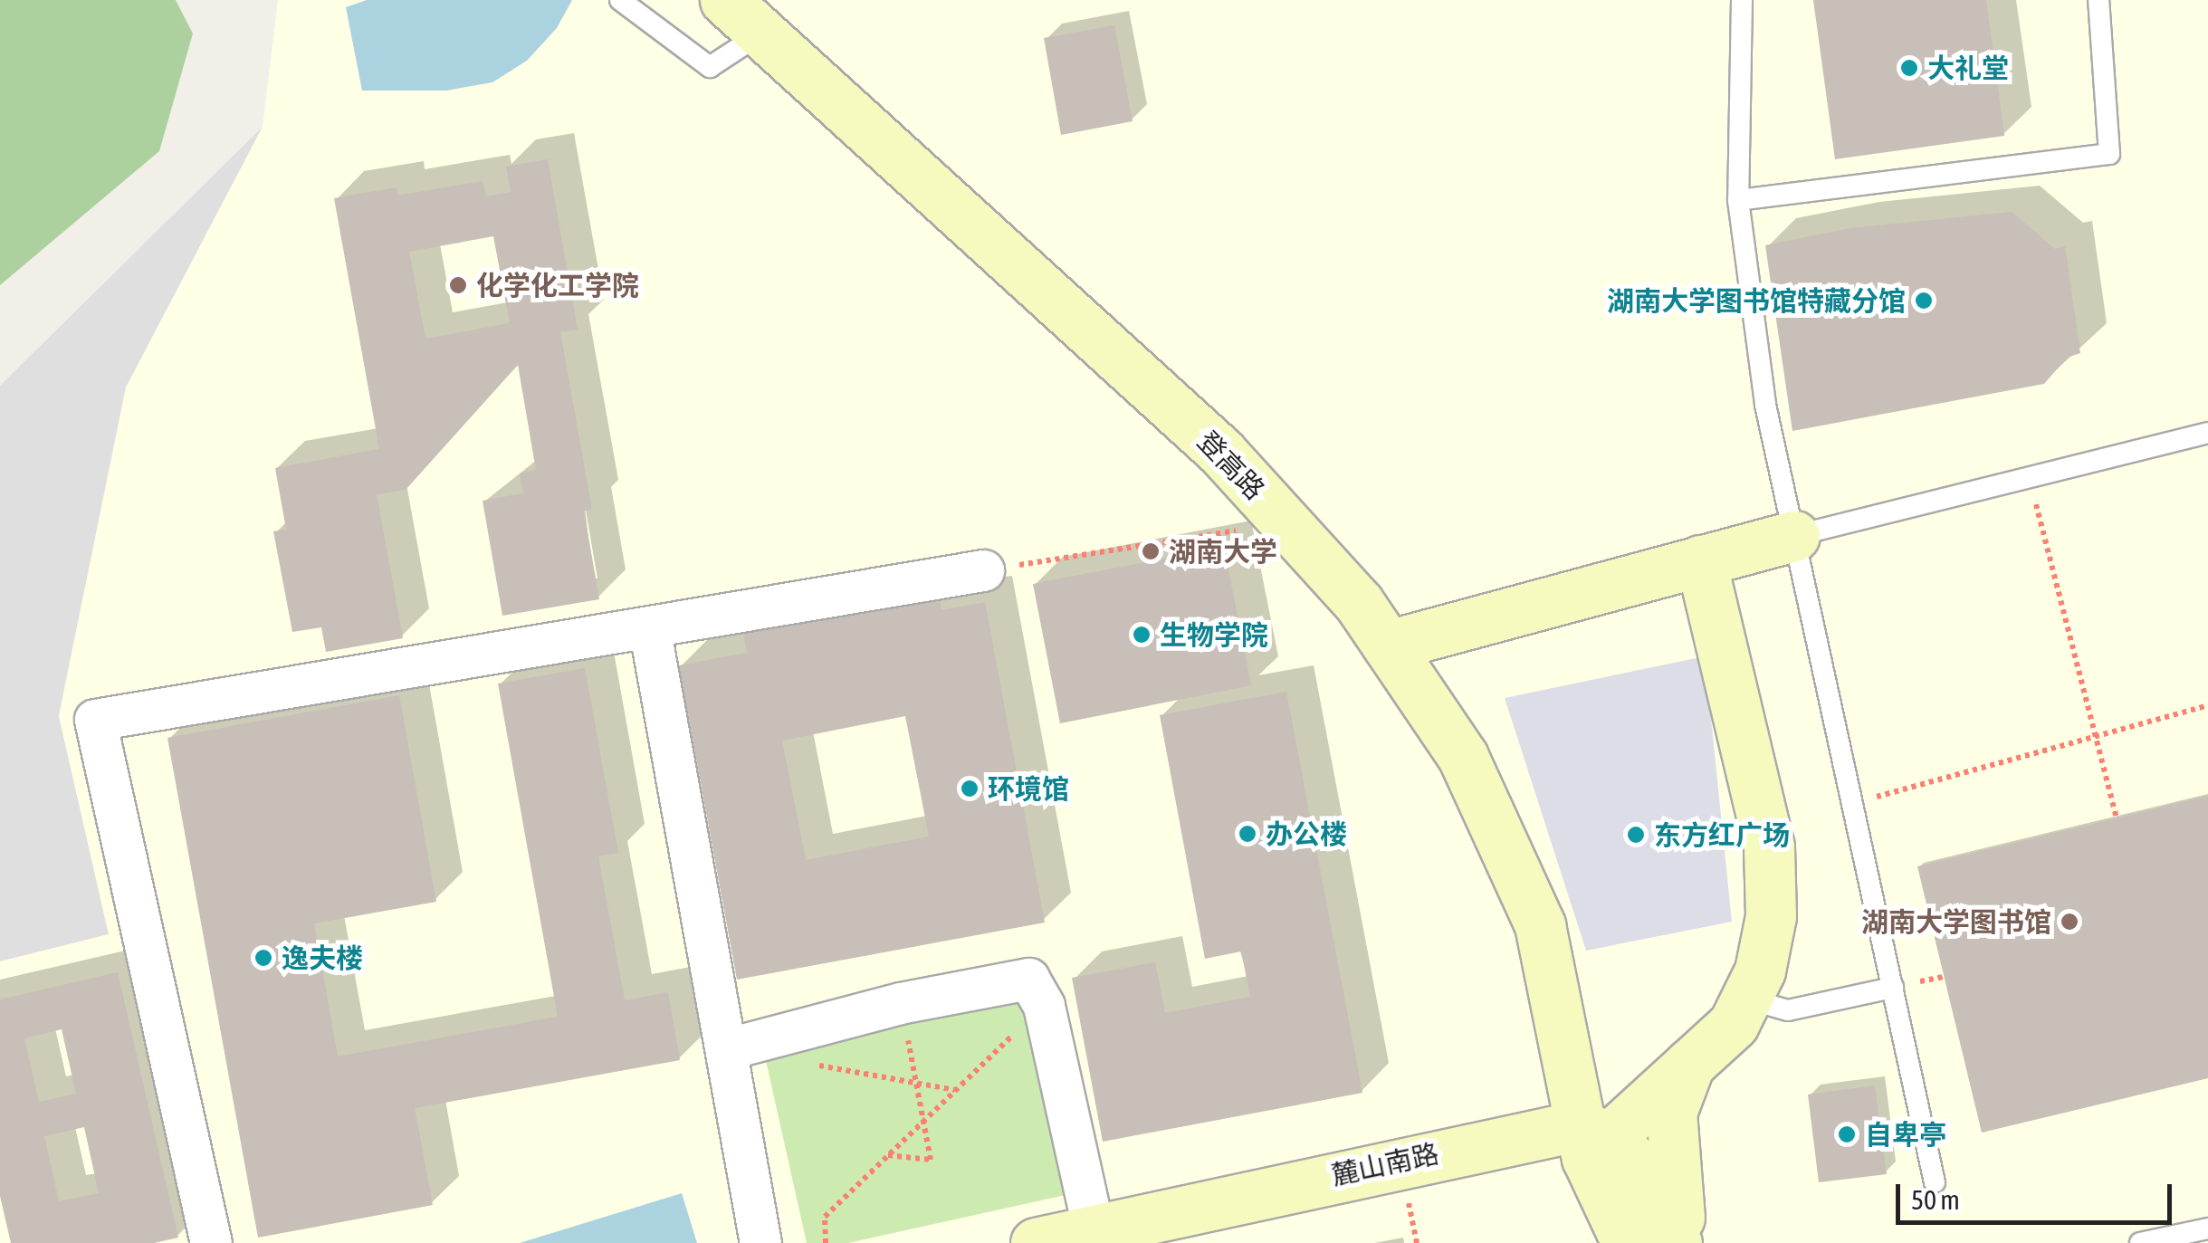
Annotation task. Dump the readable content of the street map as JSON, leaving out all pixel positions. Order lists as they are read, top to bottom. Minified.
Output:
{"streets":{"street":["登高路","麓山南路"]},"crossings":[["登高路","麓山南路"]],"places":["大礼堂","化学化工学院","湖南大学图书馆特藏分馆","湖南大学","生物学院","环境馆","办公楼","东方红广场","湖南大学图书馆","逸夫楼","自卑亭"],"scale_bar":"50 m"}
